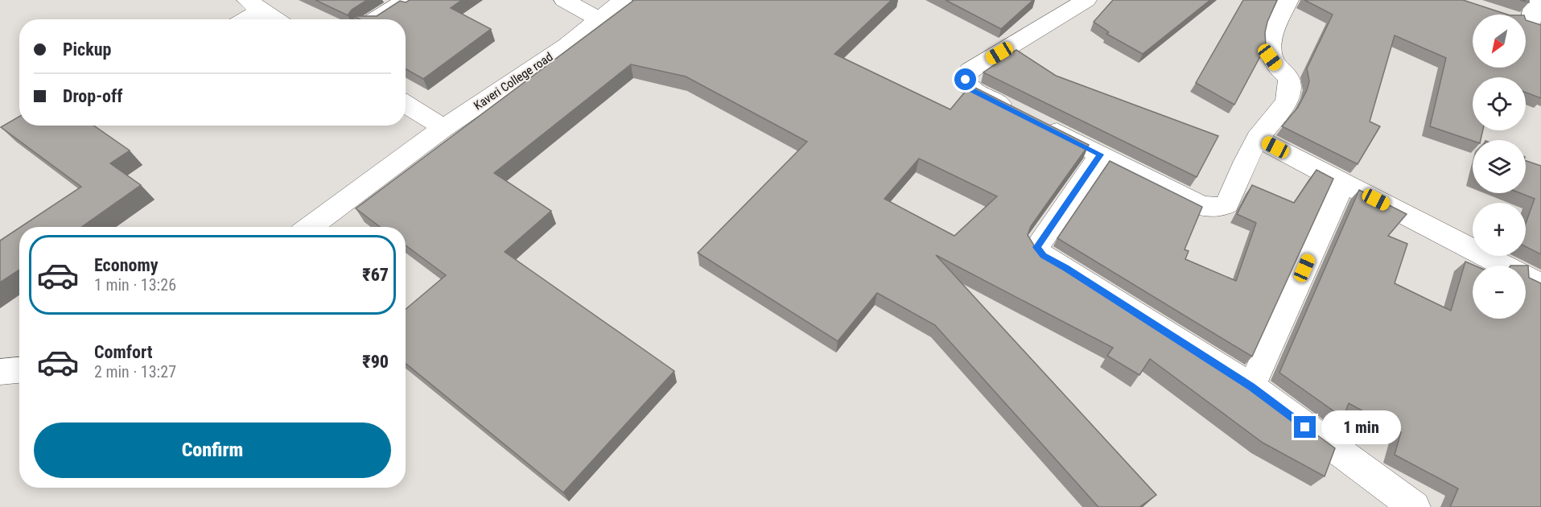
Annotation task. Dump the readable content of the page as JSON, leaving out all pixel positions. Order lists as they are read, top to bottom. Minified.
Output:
{"streets":{"street":["Kaveri College road"]},"north":"bottom left","page":{"map_buttons":["+","−"],"banner":["Pickup","Drop-off"],"list":[{"name":"Economy","note":"1 min · 13:26","value":"₹67"},{"name":"Comfort","note":"2 min · 13:27","value":"₹90"}],"bubble":"1 min","buttons":"Confirm"}}
